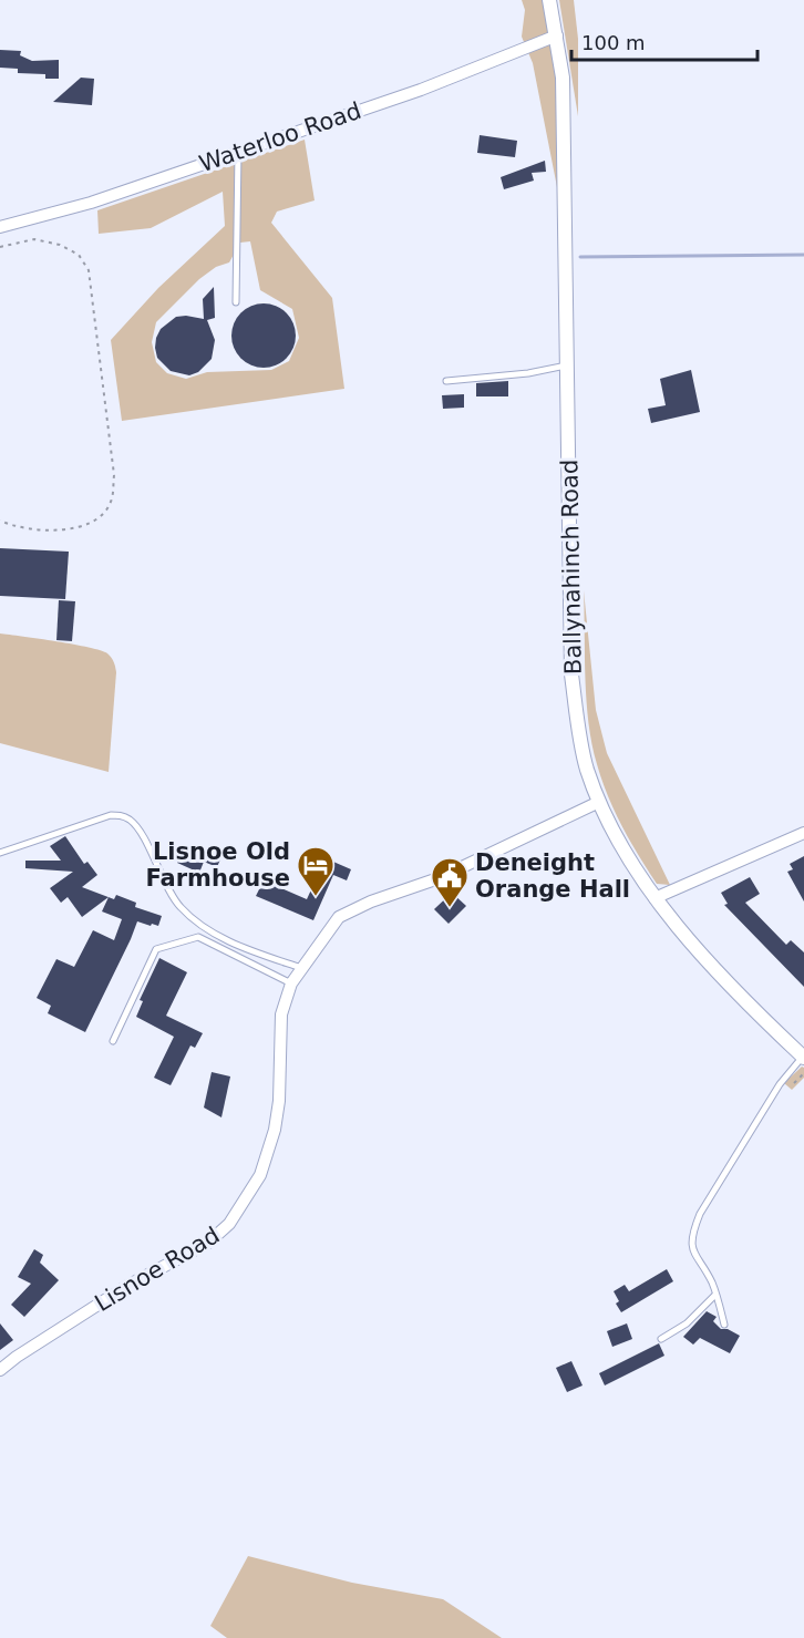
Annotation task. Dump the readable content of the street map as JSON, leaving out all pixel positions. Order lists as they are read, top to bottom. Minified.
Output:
{"streets":{"street":["Waterloo Road","Ballynahinch Road","Lisnoe Road"]},"crossings":[["Waterloo Road","Ballynahinch Road"],["Ballynahinch Road","Lisnoe Road"]],"places":{"hotel":["Lisnoe Old Farmhouse"],"public building":["Deneight Orange Hall"]},"scale_bar":"100 m"}
